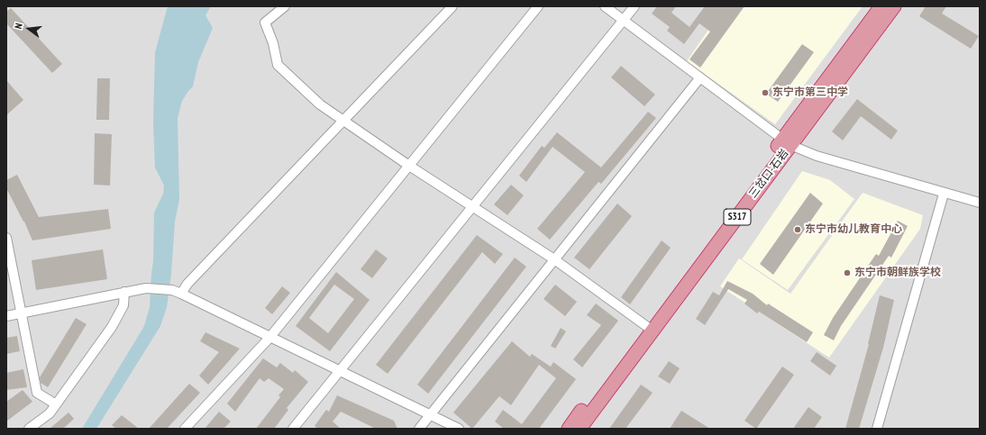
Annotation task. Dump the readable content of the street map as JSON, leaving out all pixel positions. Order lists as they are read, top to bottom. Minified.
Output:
{"streets":{"highway":["三岔口-石岩","S317"]},"places":["东宁市第三中学","东宁市幼儿教育中心","东宁市朝鲜族学校"],"north":"left"}
